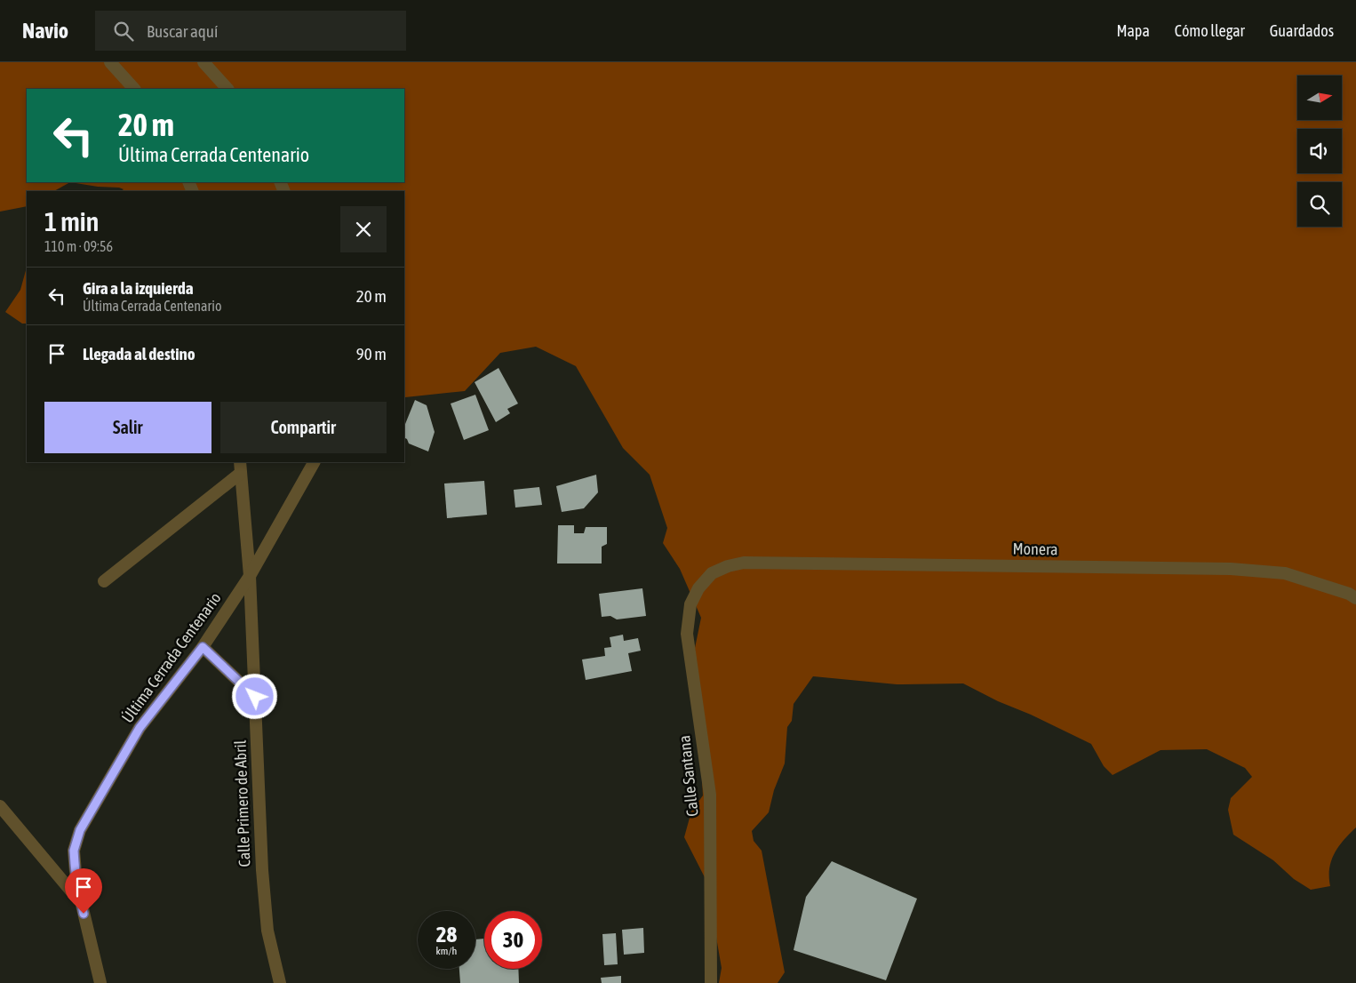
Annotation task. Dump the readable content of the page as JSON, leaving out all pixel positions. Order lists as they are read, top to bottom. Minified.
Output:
{"streets":{"street":["Monera","Última Cerrada Centenario","Calle Santana","Calle Primero de Abril"]},"crossings":[["Monera","Calle Santana"],["Última Cerrada Centenario","Calle Primero de Abril"]],"north":"right","page":{"header":"Navio","search":"Buscar aquí","nav":["Mapa","Cómo llegar","Guardados"],"turn":["20 m","Última Cerrada Centenario"],"heading":["1 min","110 m · 09:56"],"list":[{"name":"Gira a la izquierda","note":"Última Cerrada Centenario","value":"20 m"},{"name":"Llegada al destino","value":"90 m"}],"buttons":["Salir","Compartir"],"speed":"28 km/h","limit":"30"}}
